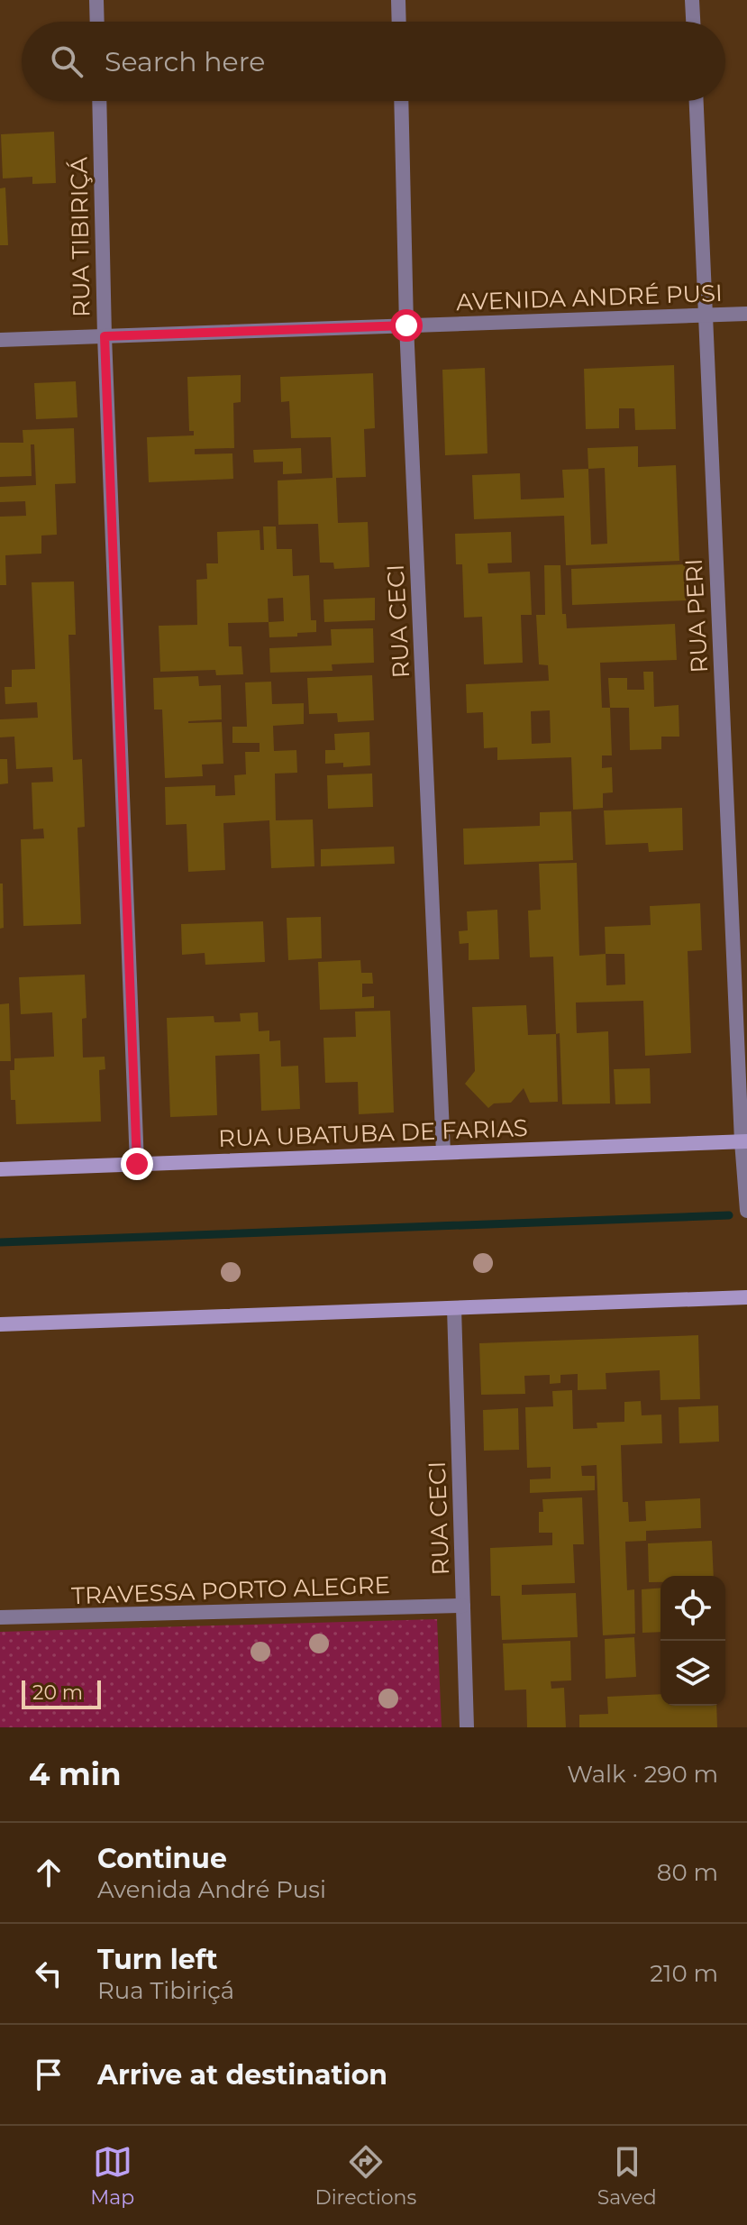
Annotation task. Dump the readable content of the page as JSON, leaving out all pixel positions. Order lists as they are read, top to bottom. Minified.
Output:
{"streets":{"street":["RUA TIBIRIÇÁ","AVENIDA ANDRÉ PUSI","RUA PERI","RUA CECI","RUA UBATUBA DE FARIAS","TRAVESSA PORTO ALEGRE"]},"crossings":[["RUA TIBIRIÇÁ","AVENIDA ANDRÉ PUSI"],["RUA TIBIRIÇÁ","RUA UBATUBA DE FARIAS"],["AVENIDA ANDRÉ PUSI","RUA PERI"],["AVENIDA ANDRÉ PUSI","RUA CECI"],["RUA PERI","RUA UBATUBA DE FARIAS"],["RUA CECI","RUA UBATUBA DE FARIAS"],["RUA CECI","TRAVESSA PORTO ALEGRE"]],"scale_bar":"20 m","page":{"search":"Search here","scale":"20 m","heading":["4 min","Walk · 290 m"],"list":[["Continue","Avenida André Pusi","80 m"],["Turn left","Rua Tibiriçá","210 m"],"Arrive at destination"],"nav":["Map","Directions","Saved"]}}
